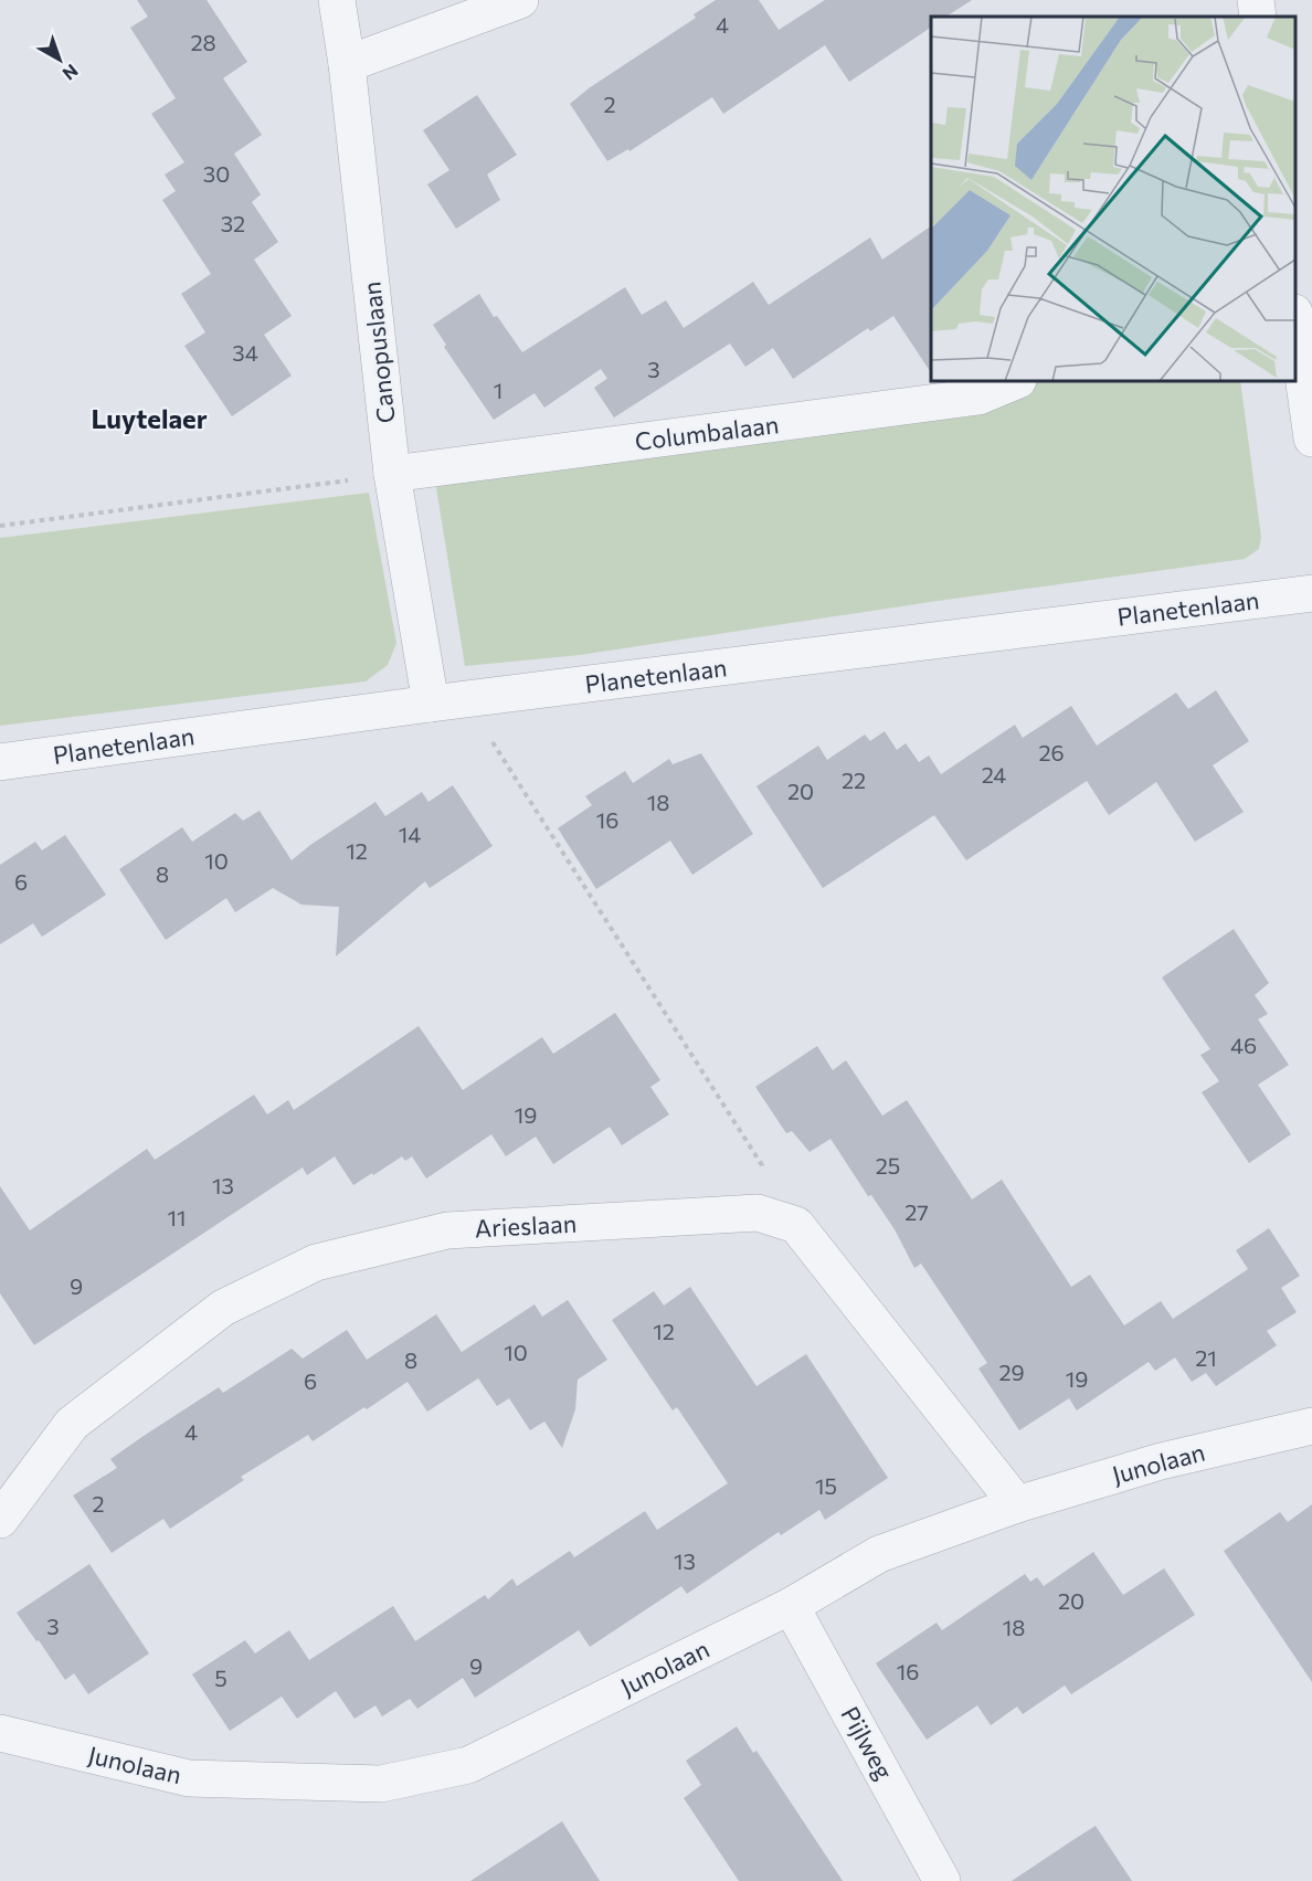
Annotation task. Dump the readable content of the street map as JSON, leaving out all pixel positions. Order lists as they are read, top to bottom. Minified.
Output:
{"streets":{"street":["Canopuslaan","Columbalaan","Planetenlaan","Arieslaan","Junolaan","Pijlweg"]},"crossings":[["Canopuslaan","Columbalaan"],["Canopuslaan","Planetenlaan"],["Arieslaan","Junolaan"],["Junolaan","Pijlweg"]],"districts":["Luytelaer"],"house_numbers":["4","28","2","30","32","34","3","1","26","24","22","20","18","16","14","12","10","8","6","46","19","25","13","27","11","9","12","10","21","8","29","19","6","4","15","2","13","20","3","18","9","16","5"],"north":"bottom right"}
